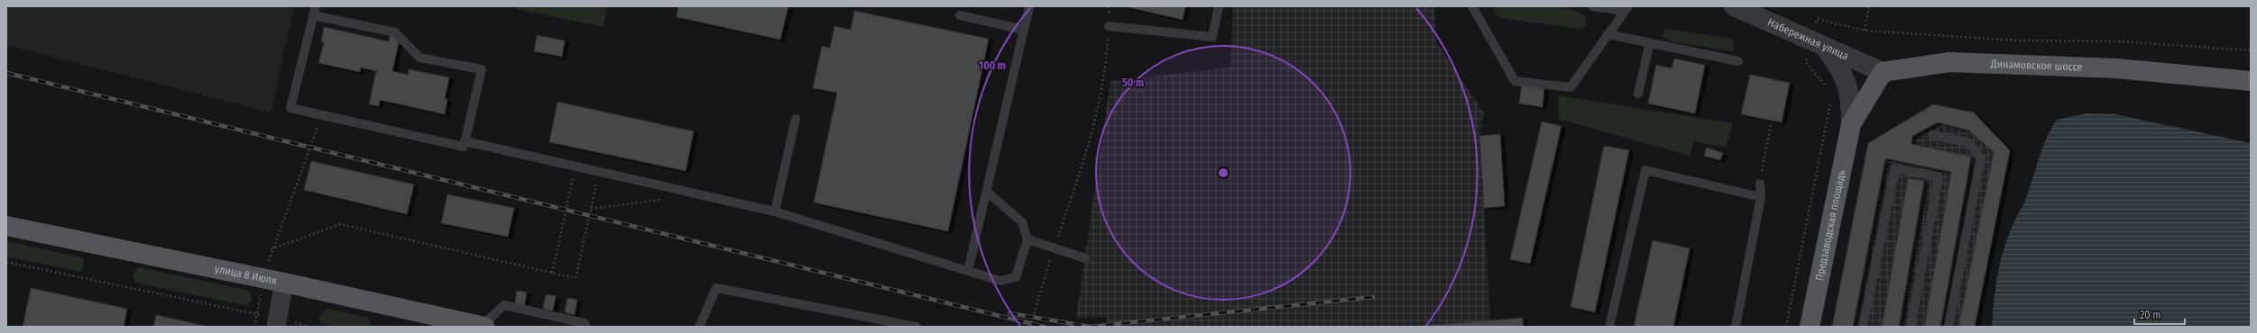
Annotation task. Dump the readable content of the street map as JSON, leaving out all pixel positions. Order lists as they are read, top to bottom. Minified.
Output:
{"streets":{"main road":["Динамовское шоссе","Предзаводская площадь","улица 8 Июля"],"street":["Набережная улица"]},"crossings":[["Набережная улица","Динамовское шоссе"]],"scale_bar":"20 m","rings":["100 m","50 m"]}
